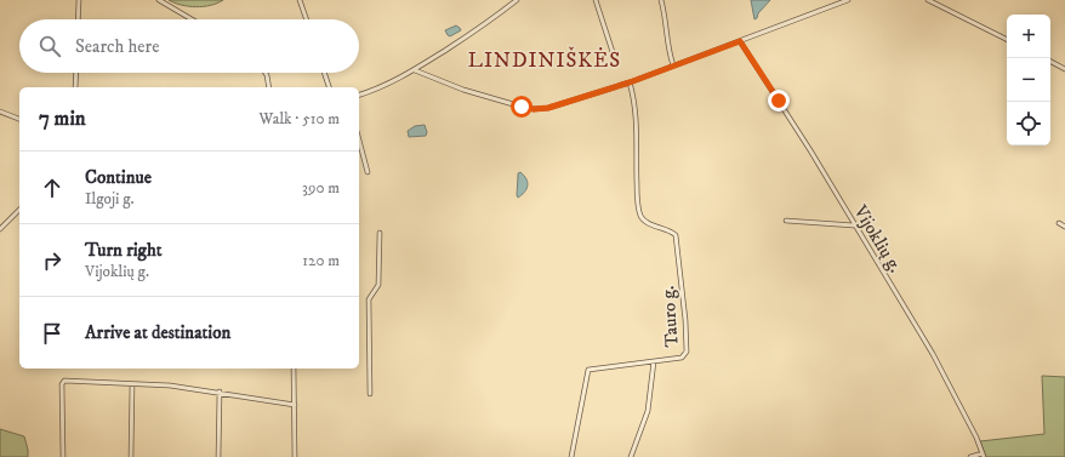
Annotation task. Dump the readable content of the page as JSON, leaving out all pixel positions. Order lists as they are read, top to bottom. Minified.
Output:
{"streets":{"street":["Vijoklių g.","Tauro g."]},"districts":["LINDINIŠKĖS"],"page":{"map_buttons":["+","−"],"search":"Search here","heading":["7 min","Walk · 510 m"],"list":[["Continue","Ilgoji g.","390 m"],["Turn right","Vijoklių g.","120 m"],"Arrive at destination"]}}
